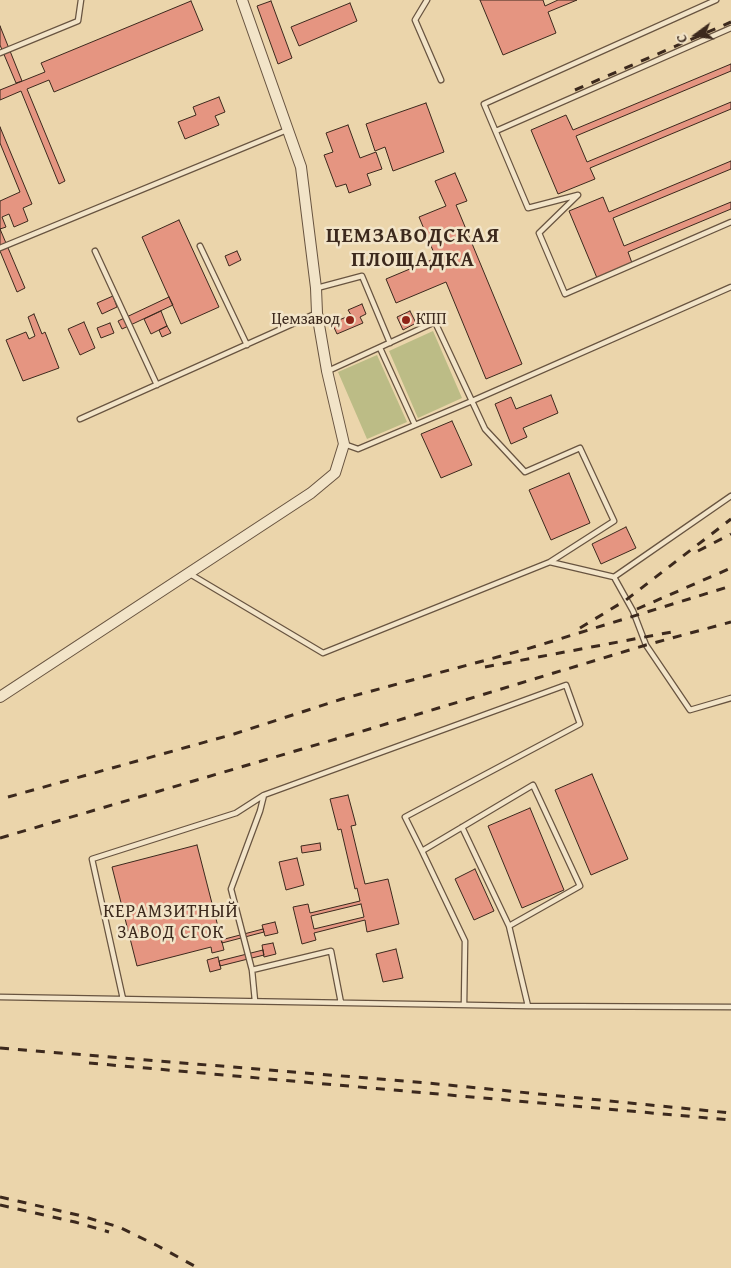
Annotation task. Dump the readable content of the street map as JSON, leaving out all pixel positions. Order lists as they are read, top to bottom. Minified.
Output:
{"districts":["ЦЕМЗАВОДСКАЯ ПЛОЩАДКА","КЕРАМЗИТНЫЙ ЗАВОД СГОК"],"places":["Цемзавод","КПП"],"north":"left"}
